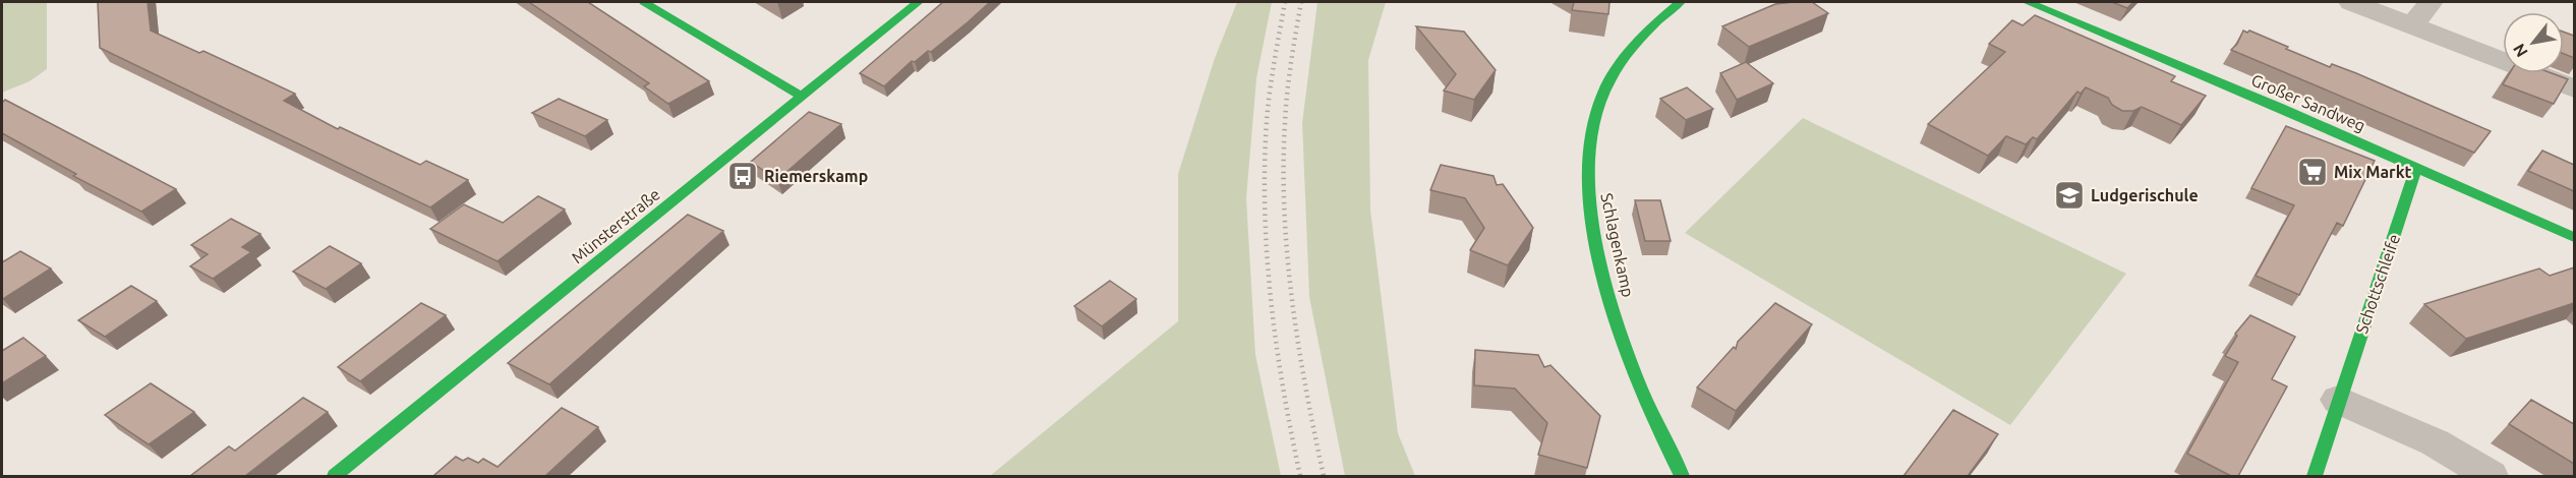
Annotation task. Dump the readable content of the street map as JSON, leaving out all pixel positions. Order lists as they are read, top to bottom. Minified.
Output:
{"streets":{"street":["Großer Sandweg","Münsterstraße","Schlagenkamp","Schottschleife"]},"crossings":[["Großer Sandweg","Schottschleife"]],"places":{"supermarket":["Mix Markt"],"bus stop":["Riemerskamp"],"school or university":["Ludgerischule"]},"north":"bottom left"}
